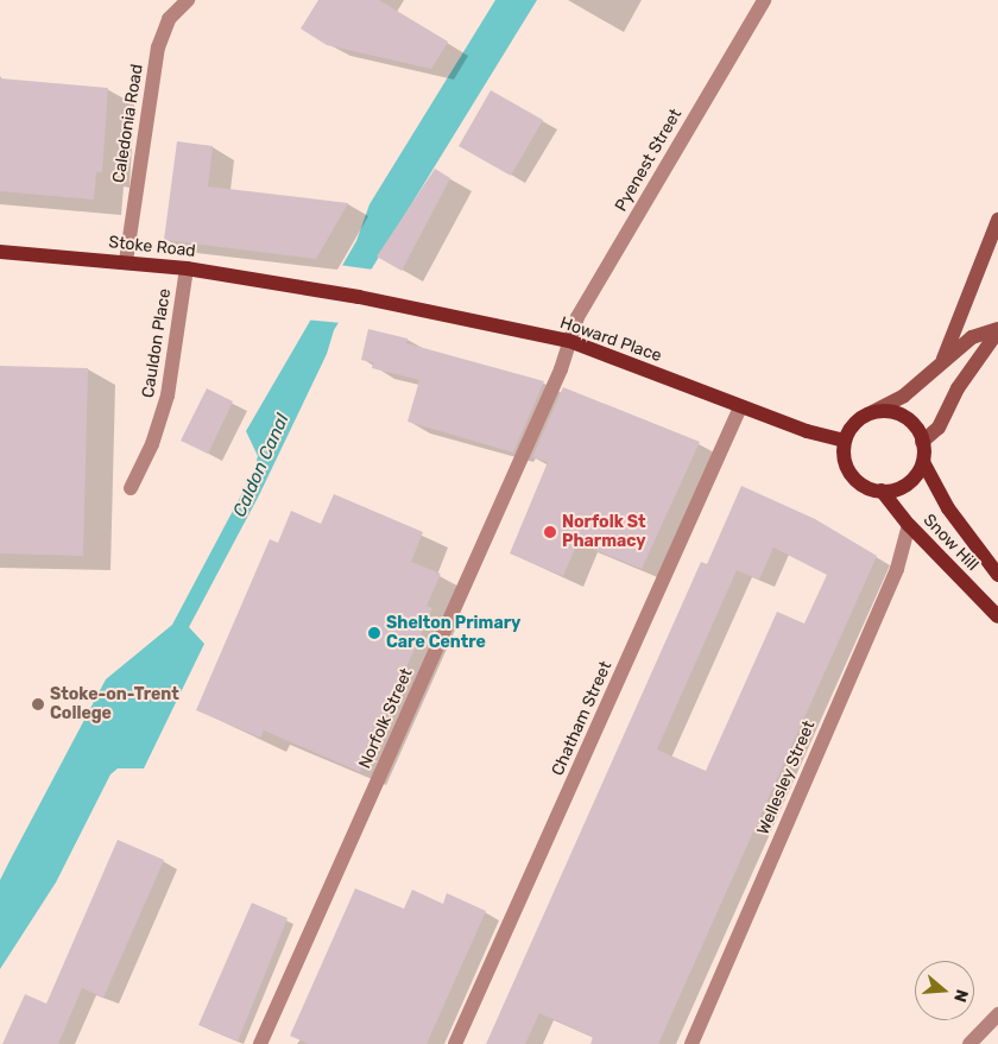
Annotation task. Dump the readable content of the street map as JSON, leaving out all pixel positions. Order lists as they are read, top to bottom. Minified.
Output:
{"streets":{"main road":["Stoke Road","Howard Place","Snow Hill"],"street":["Caledonia Road","Pyenest Street","Cauldon Place","Norfolk Street","Chatham Street","Wellesley Street"]},"crossings":[["Caledonia Road","Stoke Road"],["Pyenest Street","Howard Place"],["Pyenest Street","Norfolk Street"],["Stoke Road","Howard Place"],["Stoke Road","Cauldon Place"],["Howard Place","Snow Hill"],["Howard Place","Norfolk Street"],["Howard Place","Chatham Street"],["Snow Hill","Wellesley Street"]],"water":["Caldon Canal"],"places":["Norfolk St Pharmacy","Shelton Primary Care Centre","Stoke-on-Trent College"],"north":"right"}
